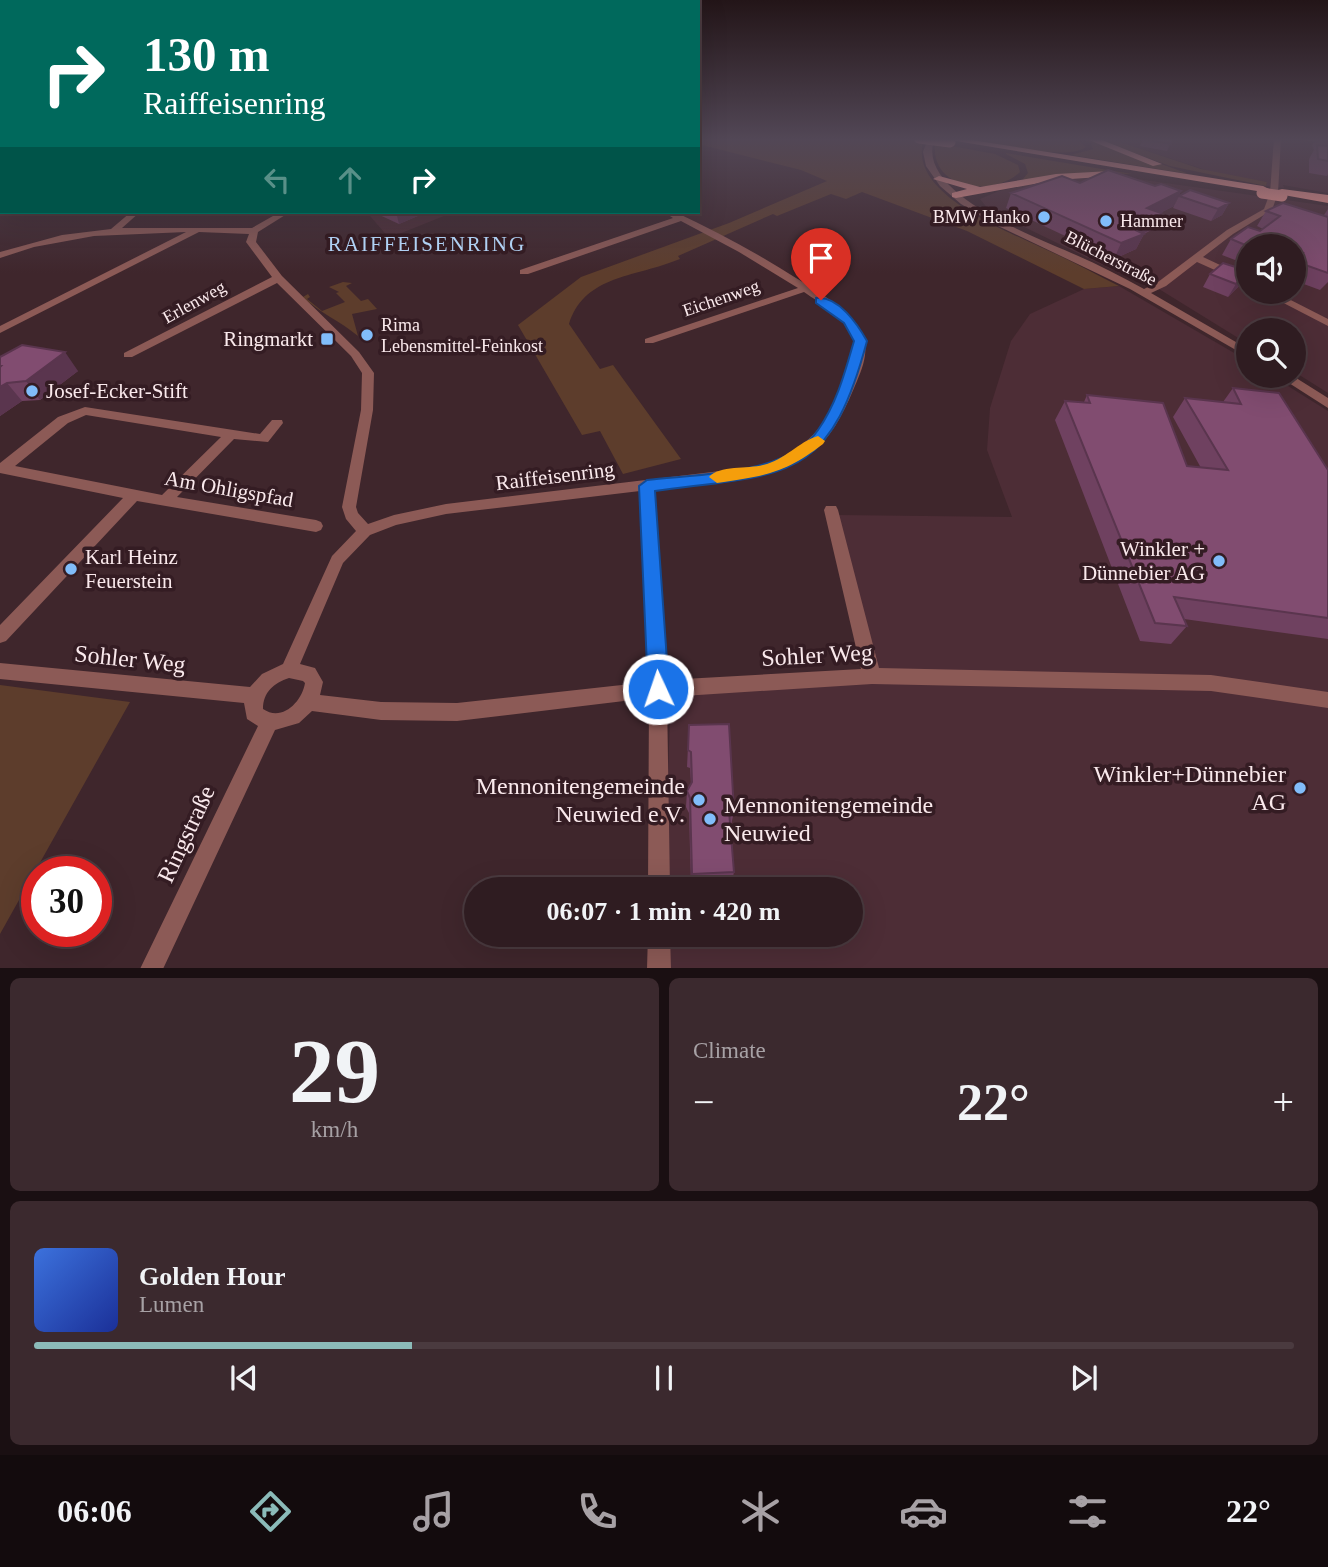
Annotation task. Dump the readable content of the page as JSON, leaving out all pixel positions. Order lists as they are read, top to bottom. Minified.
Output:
{"streets":{"street":["Blücherstraße","Eichenweg","Erlenweg","Raiffeisenring","Am Ohligspfad","Sohler Weg","Ringstraße"]},"crossings":[["Eichenweg","Raiffeisenring"],["Sohler Weg","Ringstraße"]],"districts":["RAIFFEISENRING"],"places":{"other":["BMW Hanko","Hammer","Rima Lebensmittel-Feinkost","Josef-Ecker-Stift","Winkler + Dünnebier AG","Karl Heinz Feuerstein","Winkler+Dünnebier AG","Mennonitengemeinde Neuwied e.V.","Mennonitengemeinde Neuwied"],"transit":["Ringmarkt"]},"page":{"turn":["130 m","Raiffeisenring"],"limit":"30","trip":"06:07 · 1 min · 420 m","tile":[["29","km/h"],"Climate"],"heat":["−","22°","+"],"song":["Golden Hour","Lumen"],"tabs":["06:06","22°"]}}
